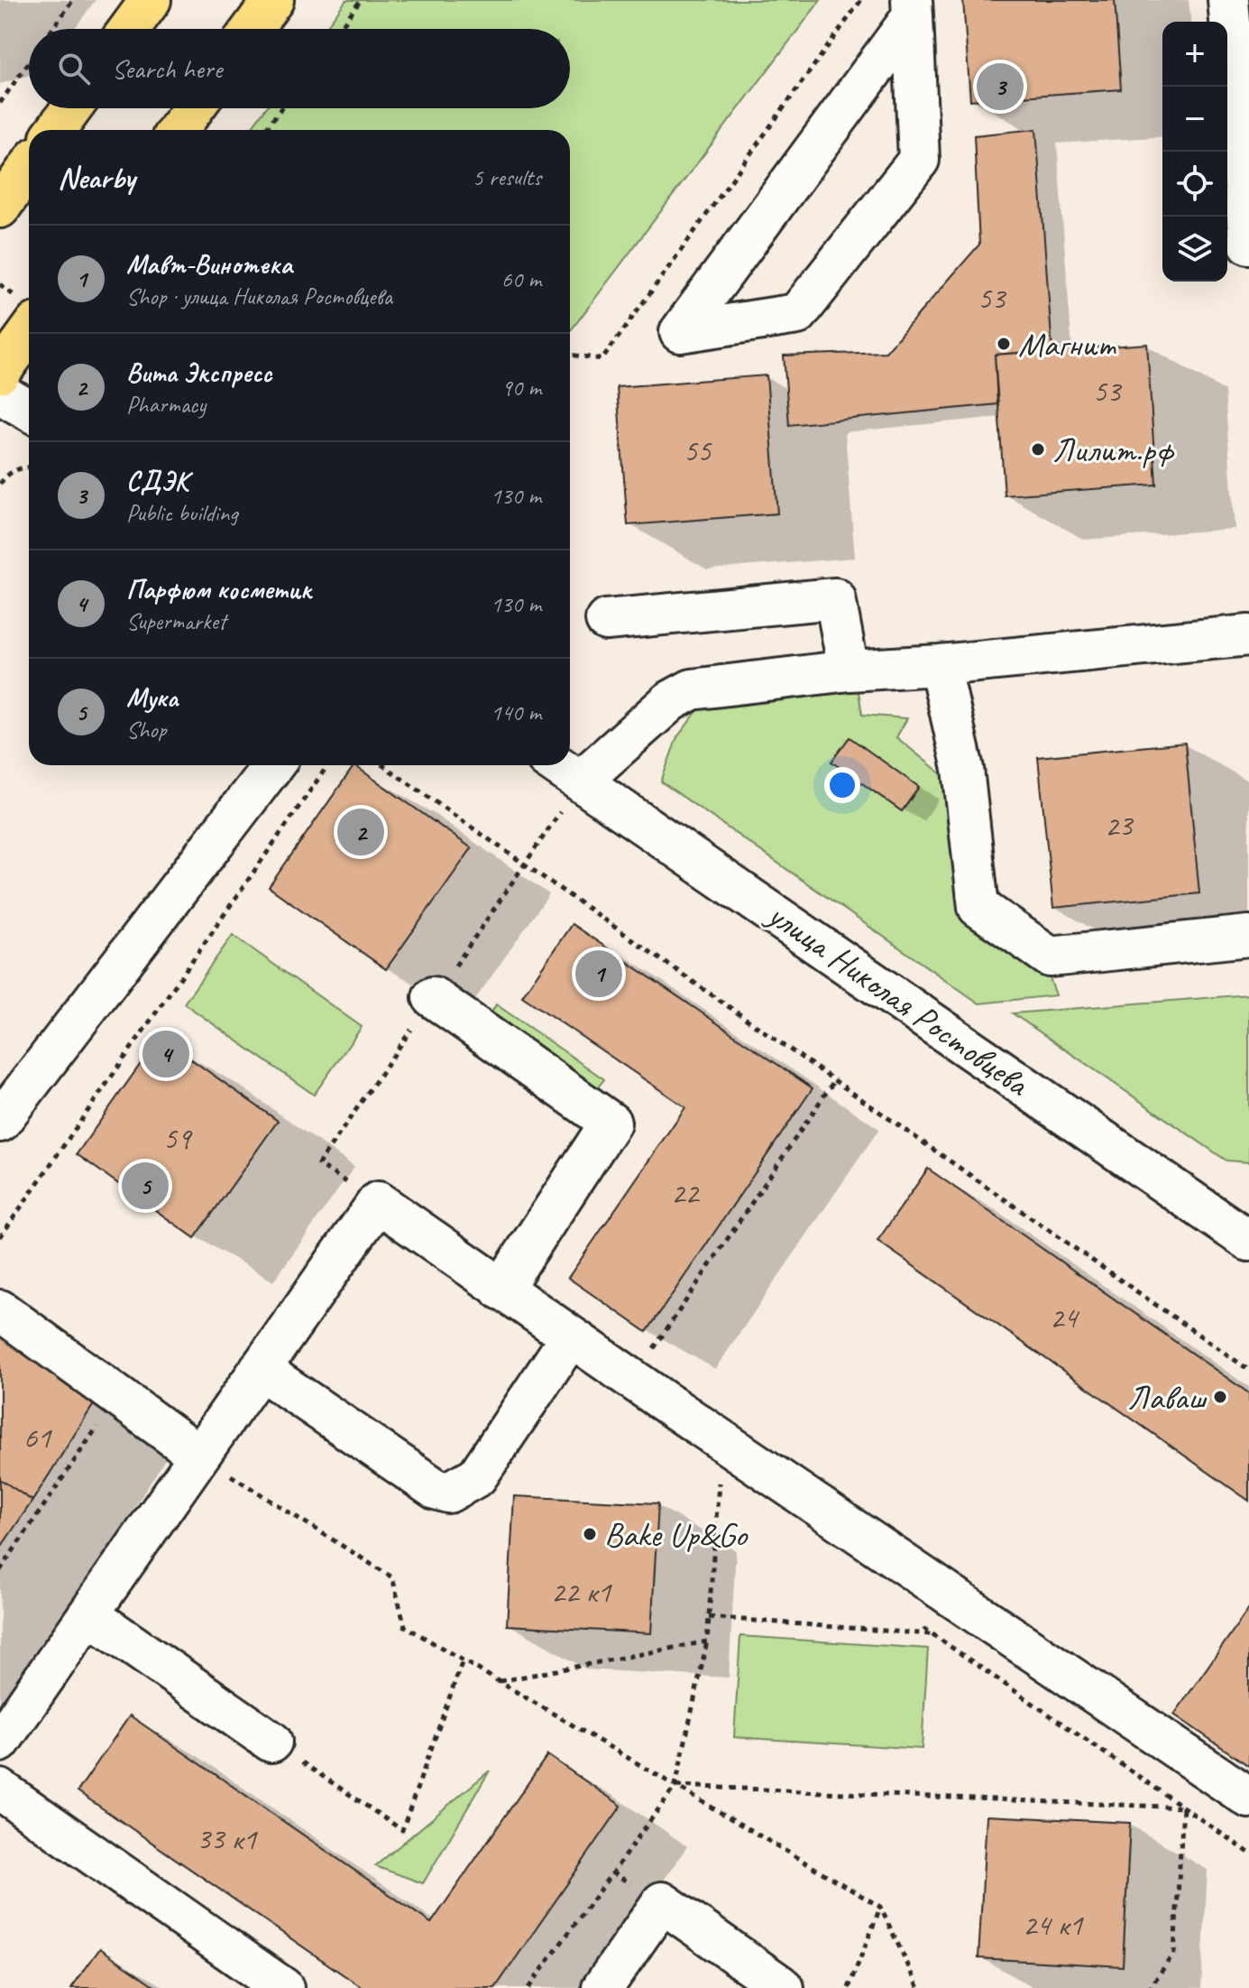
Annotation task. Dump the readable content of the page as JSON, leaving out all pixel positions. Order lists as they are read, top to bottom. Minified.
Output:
{"streets":{"street":["улица Николая Ростовцева"]},"places":["Магнит","Лилит.рф","Лаваш","Bake Up&Go"],"house_numbers":["53","53","55","23","59","22","24","61","22 к1","33 к1","24 к1"],"page":{"map_buttons":["+","−"],"search":"Search here","pins":["3","2","1","4","5"],"heading":["Nearby","5 results"],"list":[{"mark":"1","name":"Мавт-Винотека","note":"Shop · улица Николая Ростовцева","value":"60 m"},{"mark":"2","name":"Вита Экспресс","note":"Pharmacy","value":"90 m"},{"mark":"3","name":"СДЭК","note":"Public building","value":"130 m"},{"mark":"4","name":"Парфюм косметик","note":"Supermarket","value":"130 m"},{"mark":"5","name":"Мука","note":"Shop","value":"140 m"}]}}
